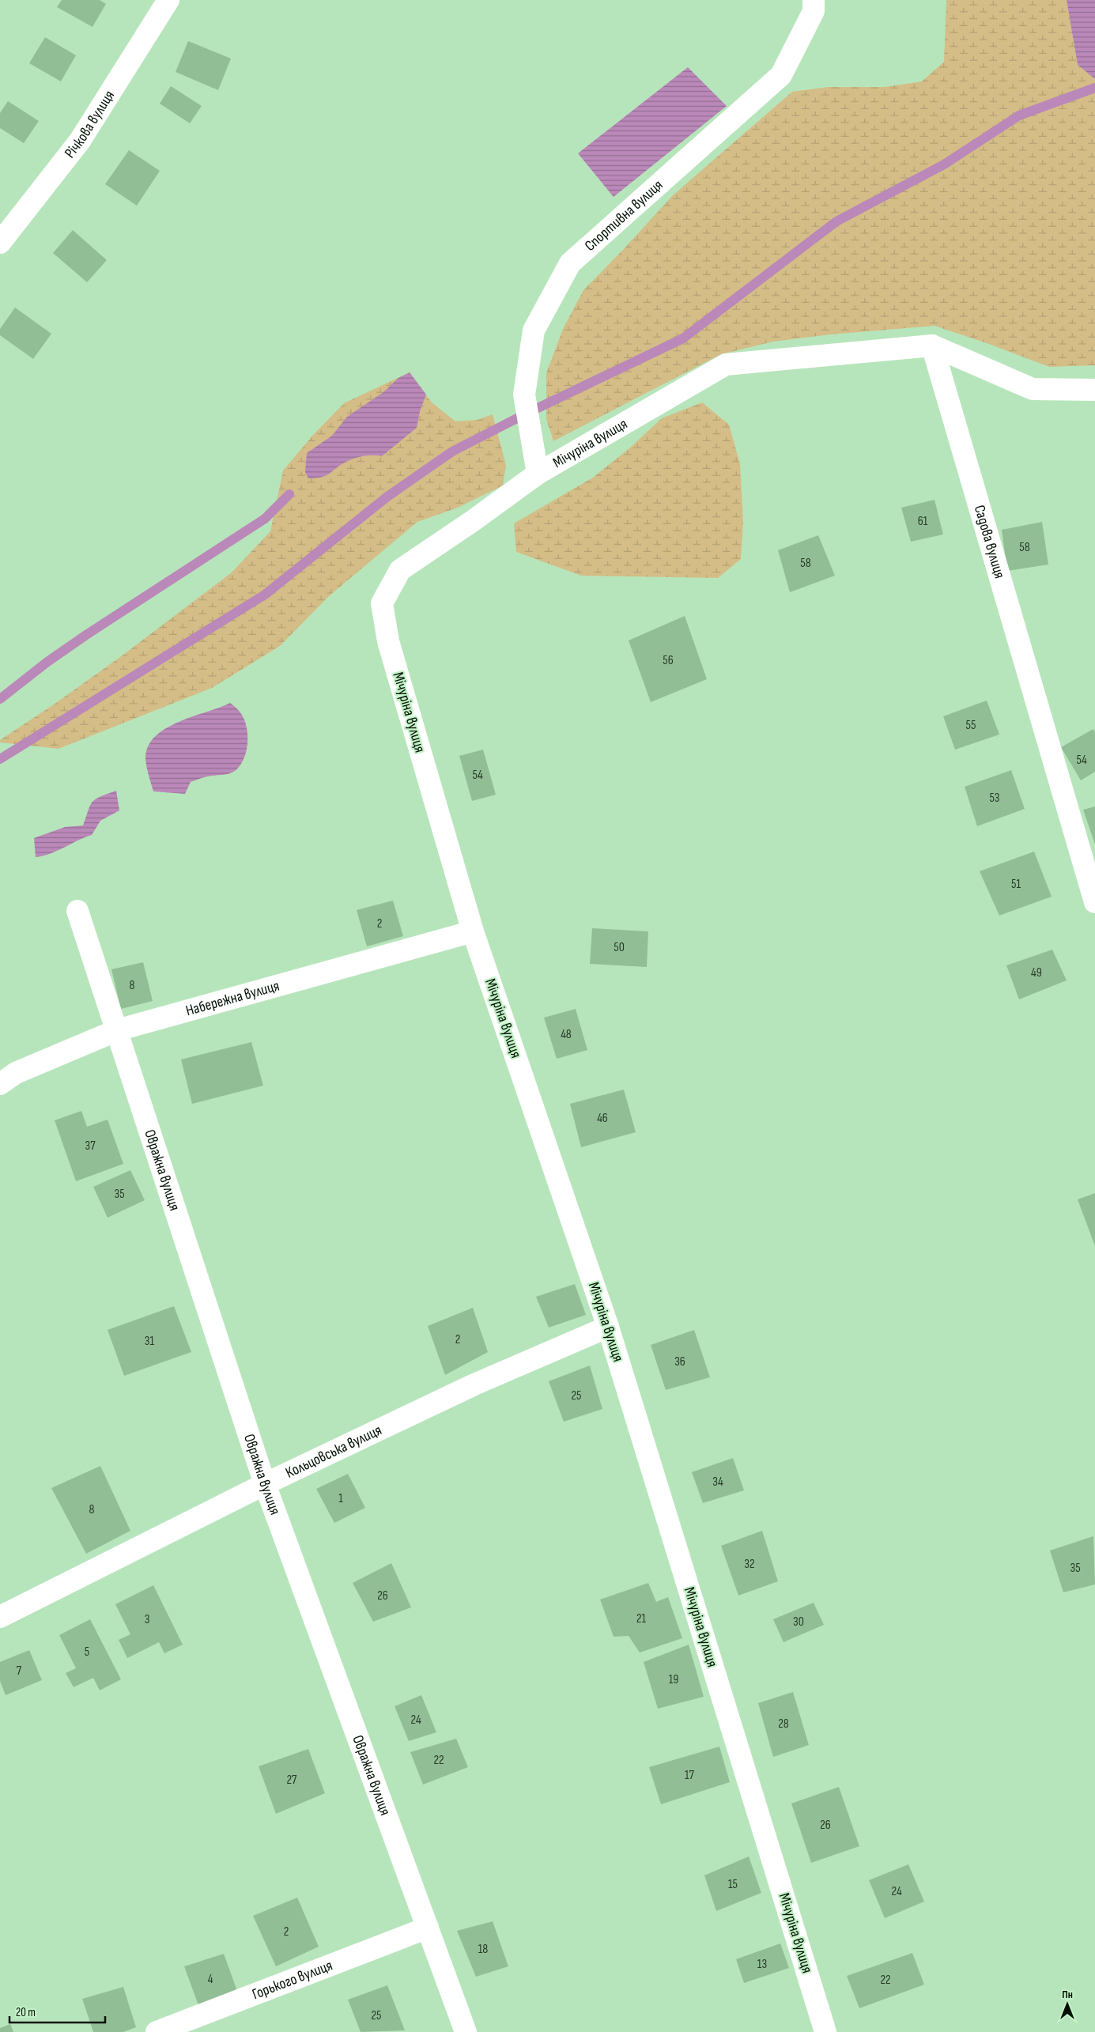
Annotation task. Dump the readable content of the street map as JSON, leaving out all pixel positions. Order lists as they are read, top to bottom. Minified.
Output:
{"streets":{"street":["Річкова вулиця","Спортивна вулиця","Мічуріна вулиця","Садова вулиця","Набережна вулиця","Овражна вулиця","Кольцовська вулиця","Горького вулиця"]},"crossings":[["Спортивна вулиця","Мічуріна вулиця"],["Мічуріна вулиця","Садова вулиця"],["Мічуріна вулиця","Набережна вулиця"],["Мічуріна вулиця","Кольцовська вулиця"],["Набережна вулиця","Овражна вулиця"],["Овражна вулиця","Кольцовська вулиця"],["Овражна вулиця","Горького вулиця"]],"house_numbers":["61","58","58","56","55","54","54","53","51","2","50","49","8","48","46","37","35","2","31","36","25","34","1","8","32","35","26","21","3","30","5","7","19","24","28","22","17","27","26","15","24","2","18","13","4","22","25"],"scale_bar":"20 m","north":"top"}
